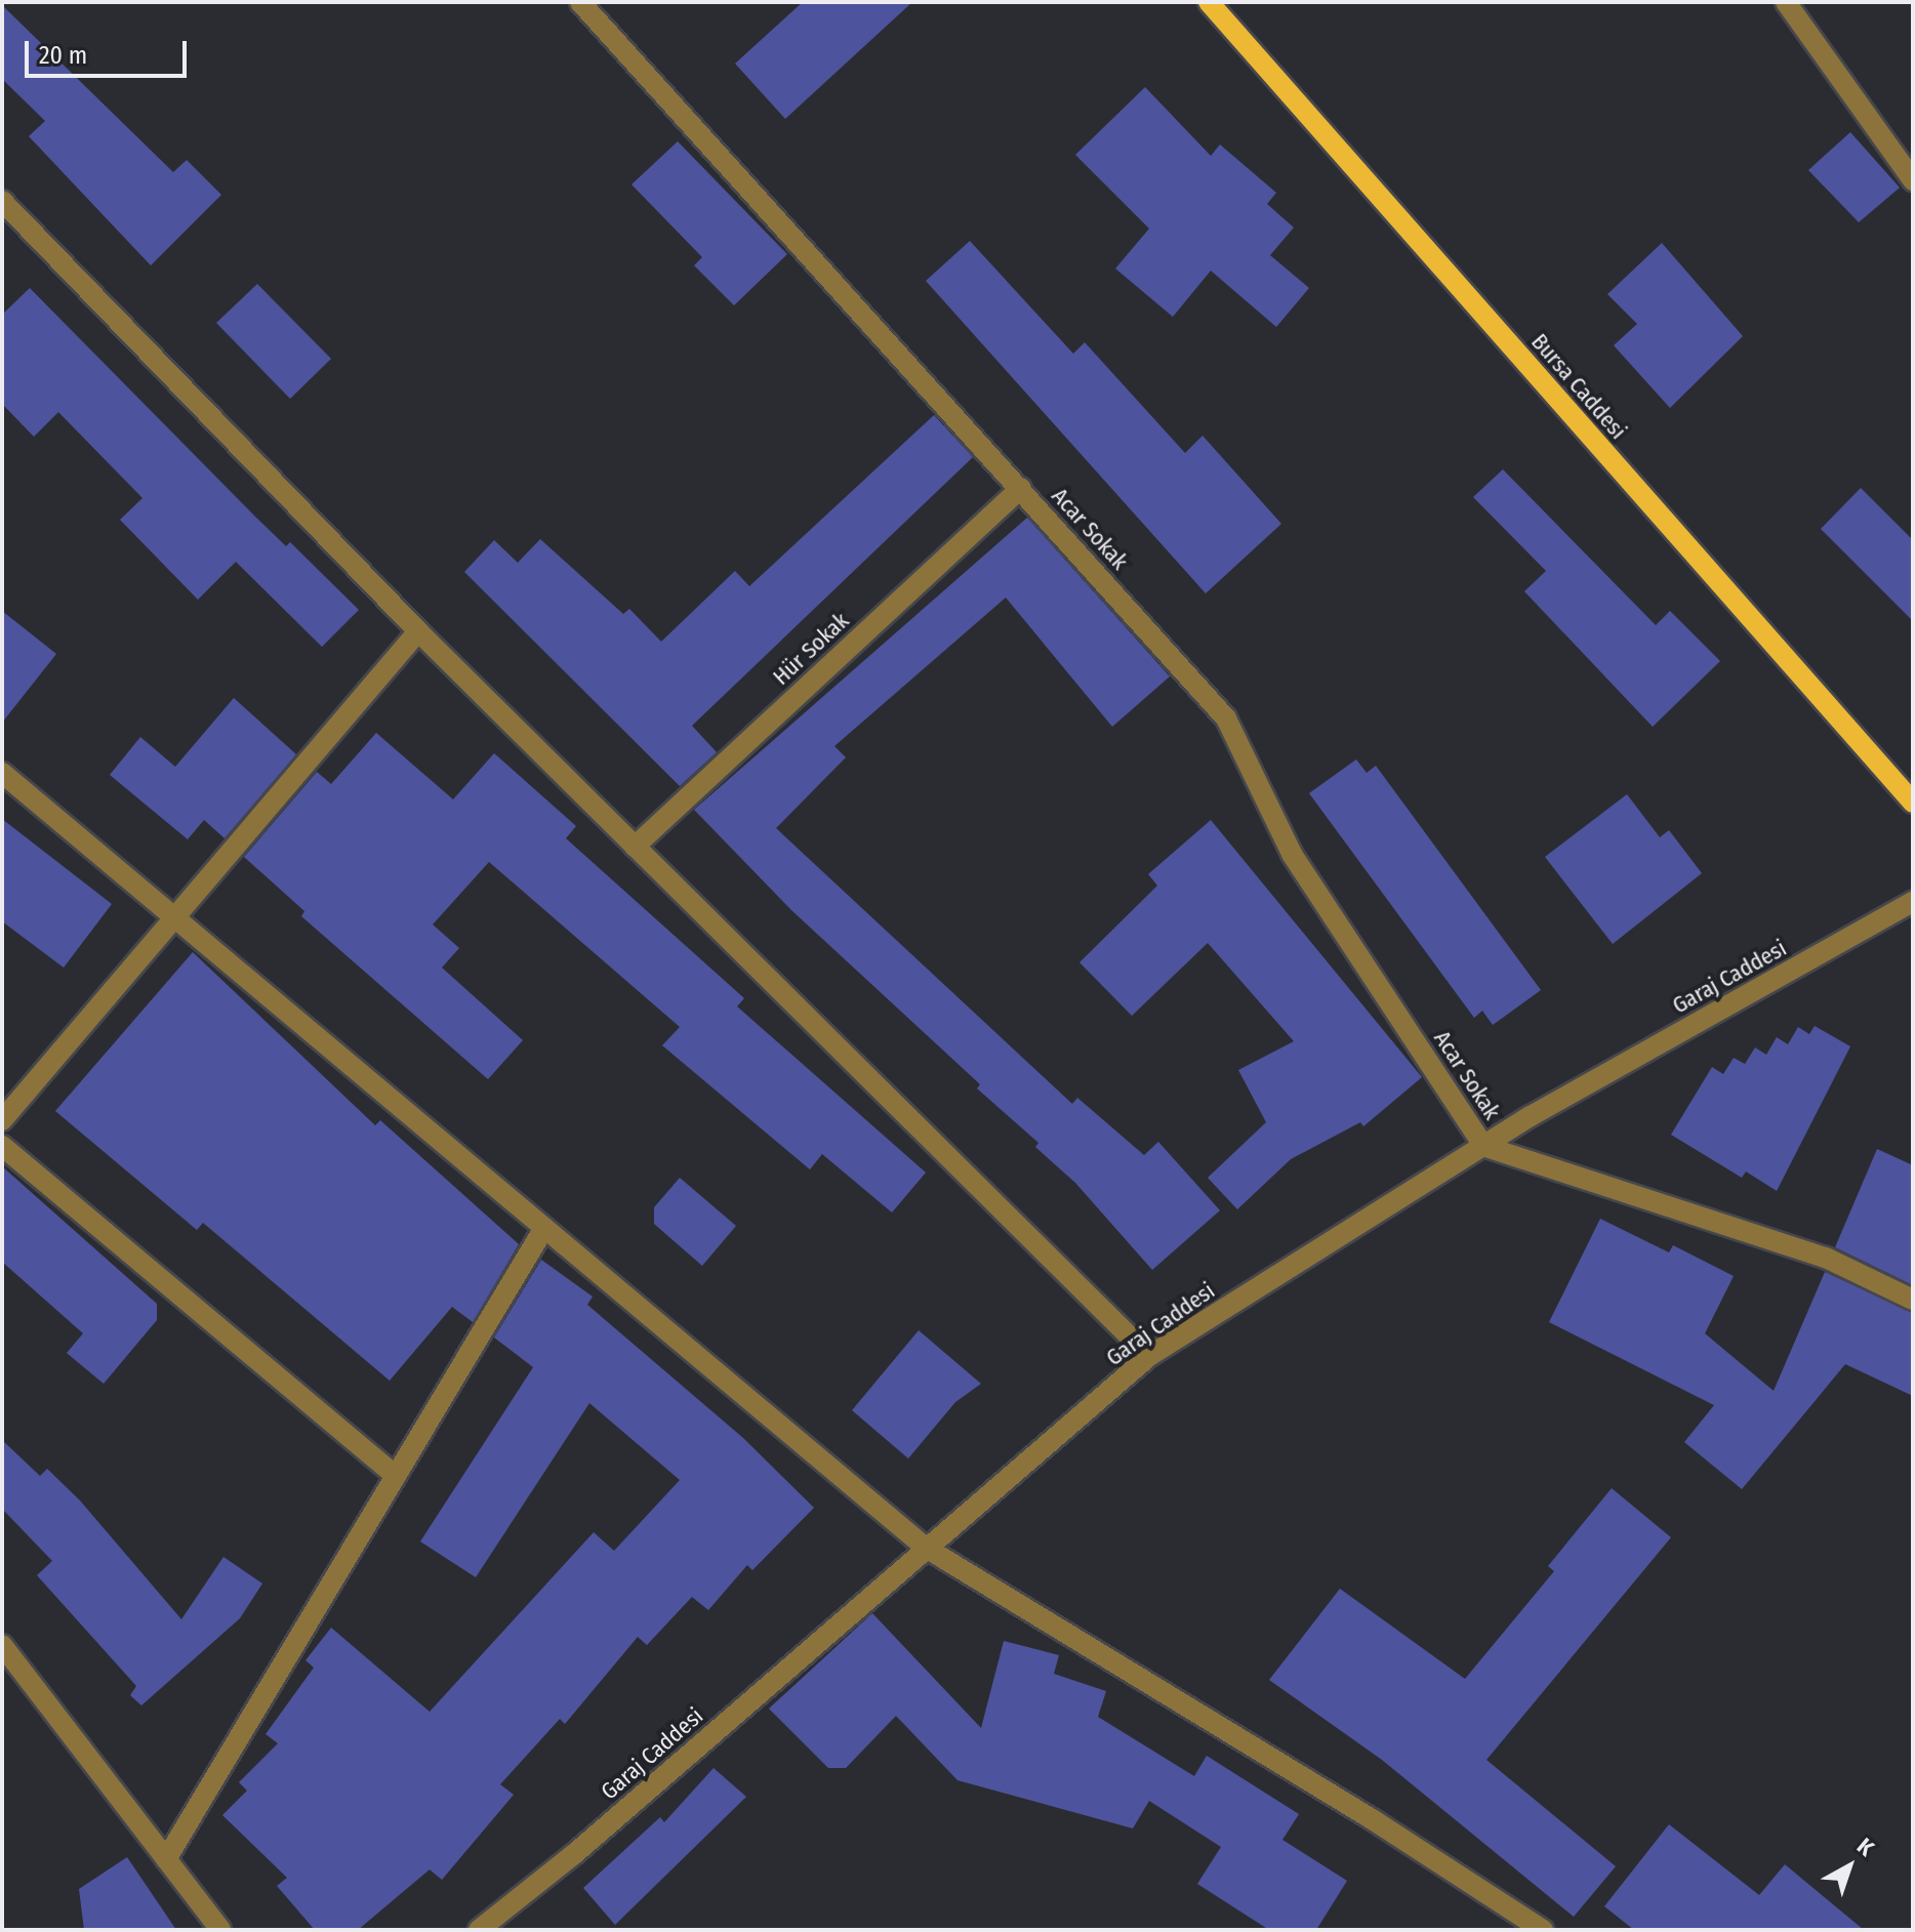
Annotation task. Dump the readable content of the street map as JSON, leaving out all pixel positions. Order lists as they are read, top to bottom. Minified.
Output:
{"streets":{"main road":["Bursa Caddesi"],"street":["Acar Sokak","Hür Sokak","Garaj Caddesi"]},"crossings":[["Acar Sokak","Hür Sokak"],["Acar Sokak","Garaj Caddesi"]],"scale_bar":"20 m","north":"top right"}
